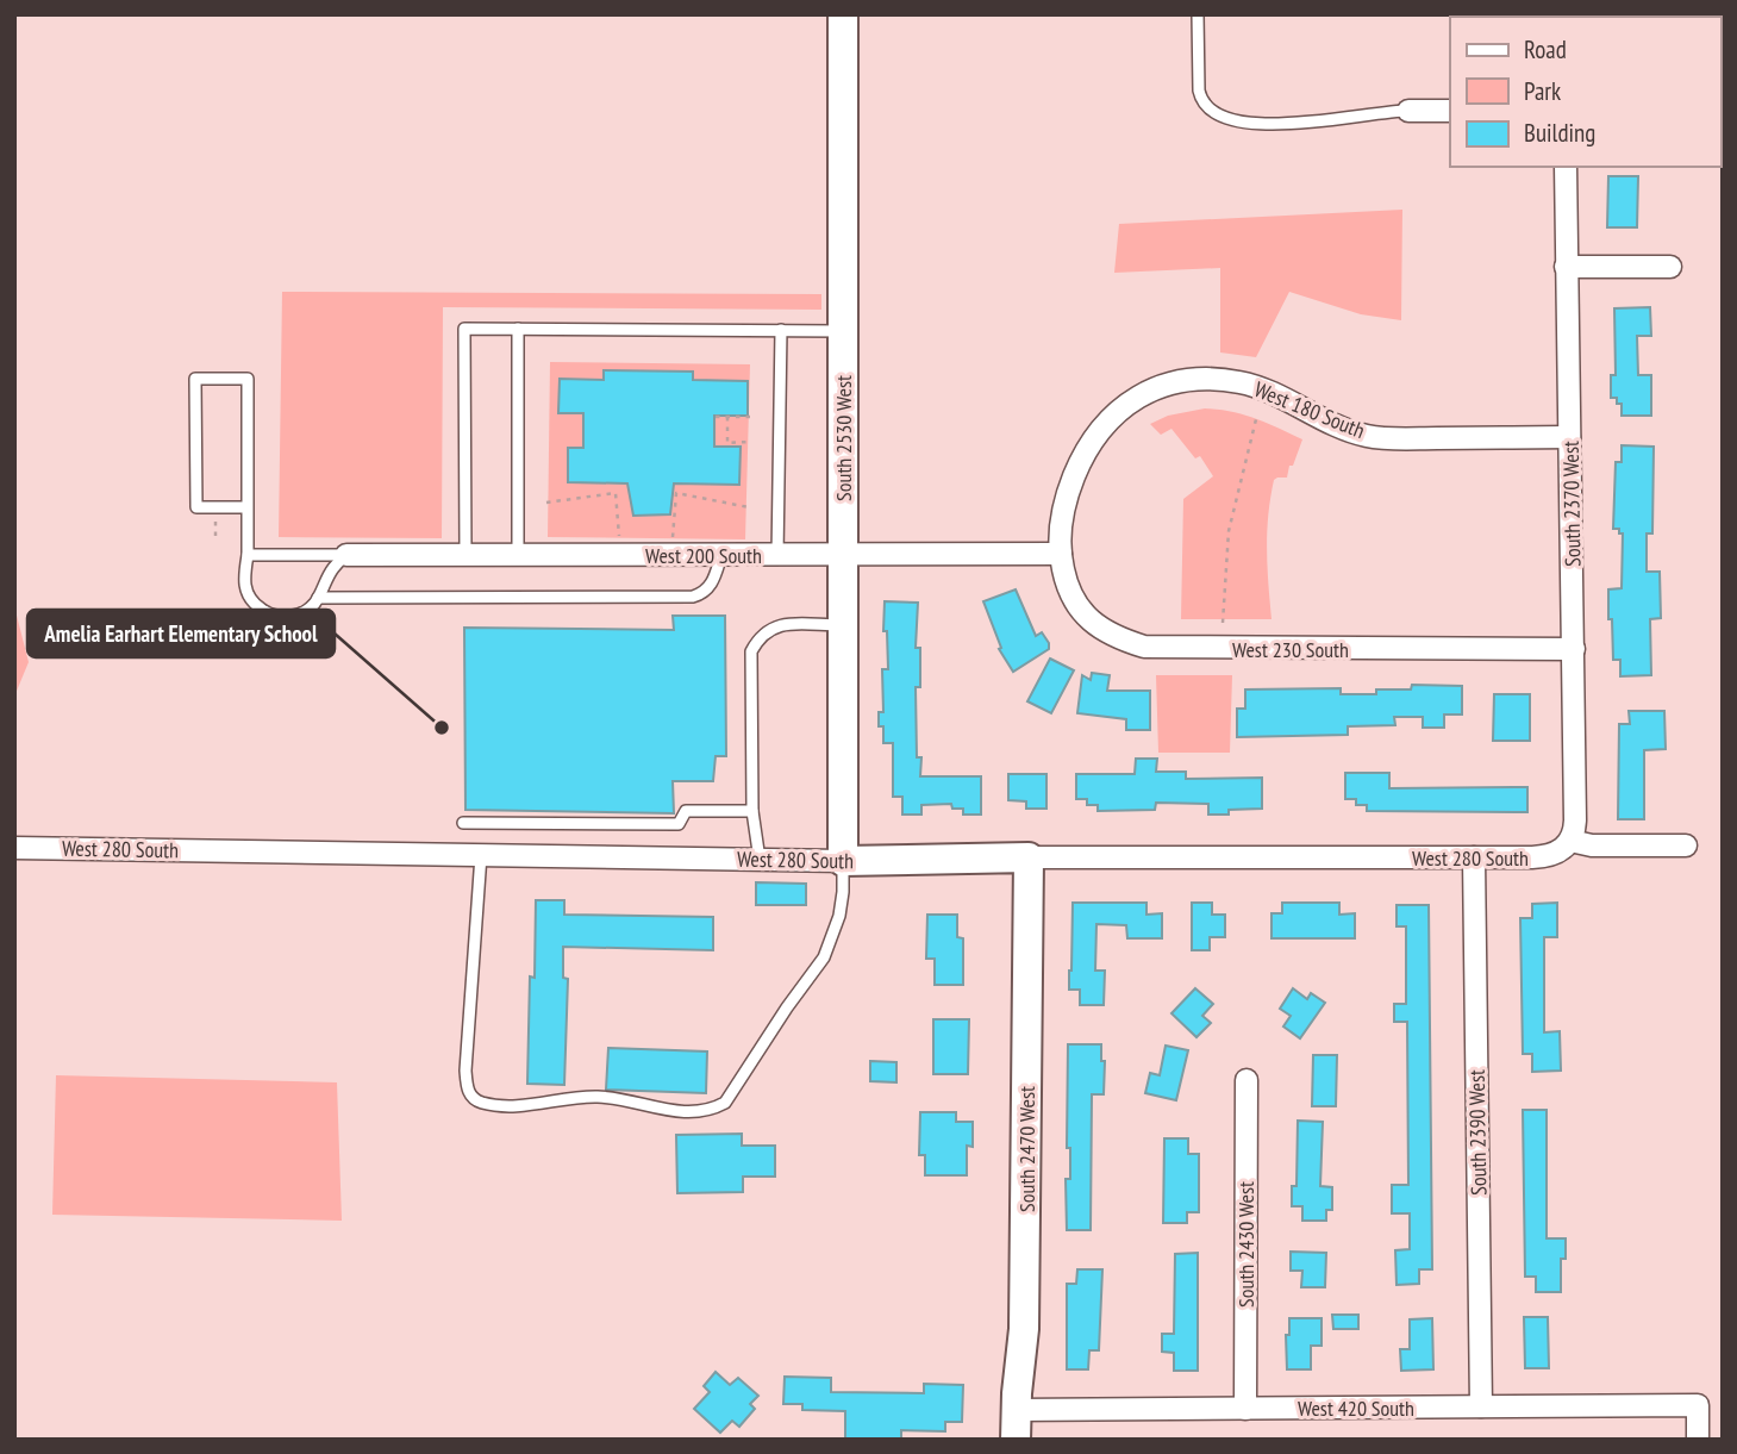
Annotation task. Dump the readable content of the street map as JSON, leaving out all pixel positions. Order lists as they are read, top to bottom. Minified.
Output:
{"streets":{"street":["West 180 South","South 2530 West","South 2370 West","West 200 South","West 230 South","West 280 South","South 2390 West","South 2470 West","South 2430 West","West 420 South"]},"crossings":[["West 180 South","South 2370 West"],["West 180 South","West 200 South"],["West 180 South","West 230 South"],["South 2530 West","West 200 South"],["South 2530 West","West 280 South"],["South 2370 West","West 230 South"],["South 2370 West","West 280 South"],["West 200 South","West 230 South"],["West 280 South","South 2390 West"],["West 280 South","South 2470 West"],["South 2390 West","West 420 South"],["South 2470 West","West 420 South"],["South 2430 West","West 420 South"]],"places":["Amelia Earhart Elementary School"],"legend":["Road","Park","Building"]}
